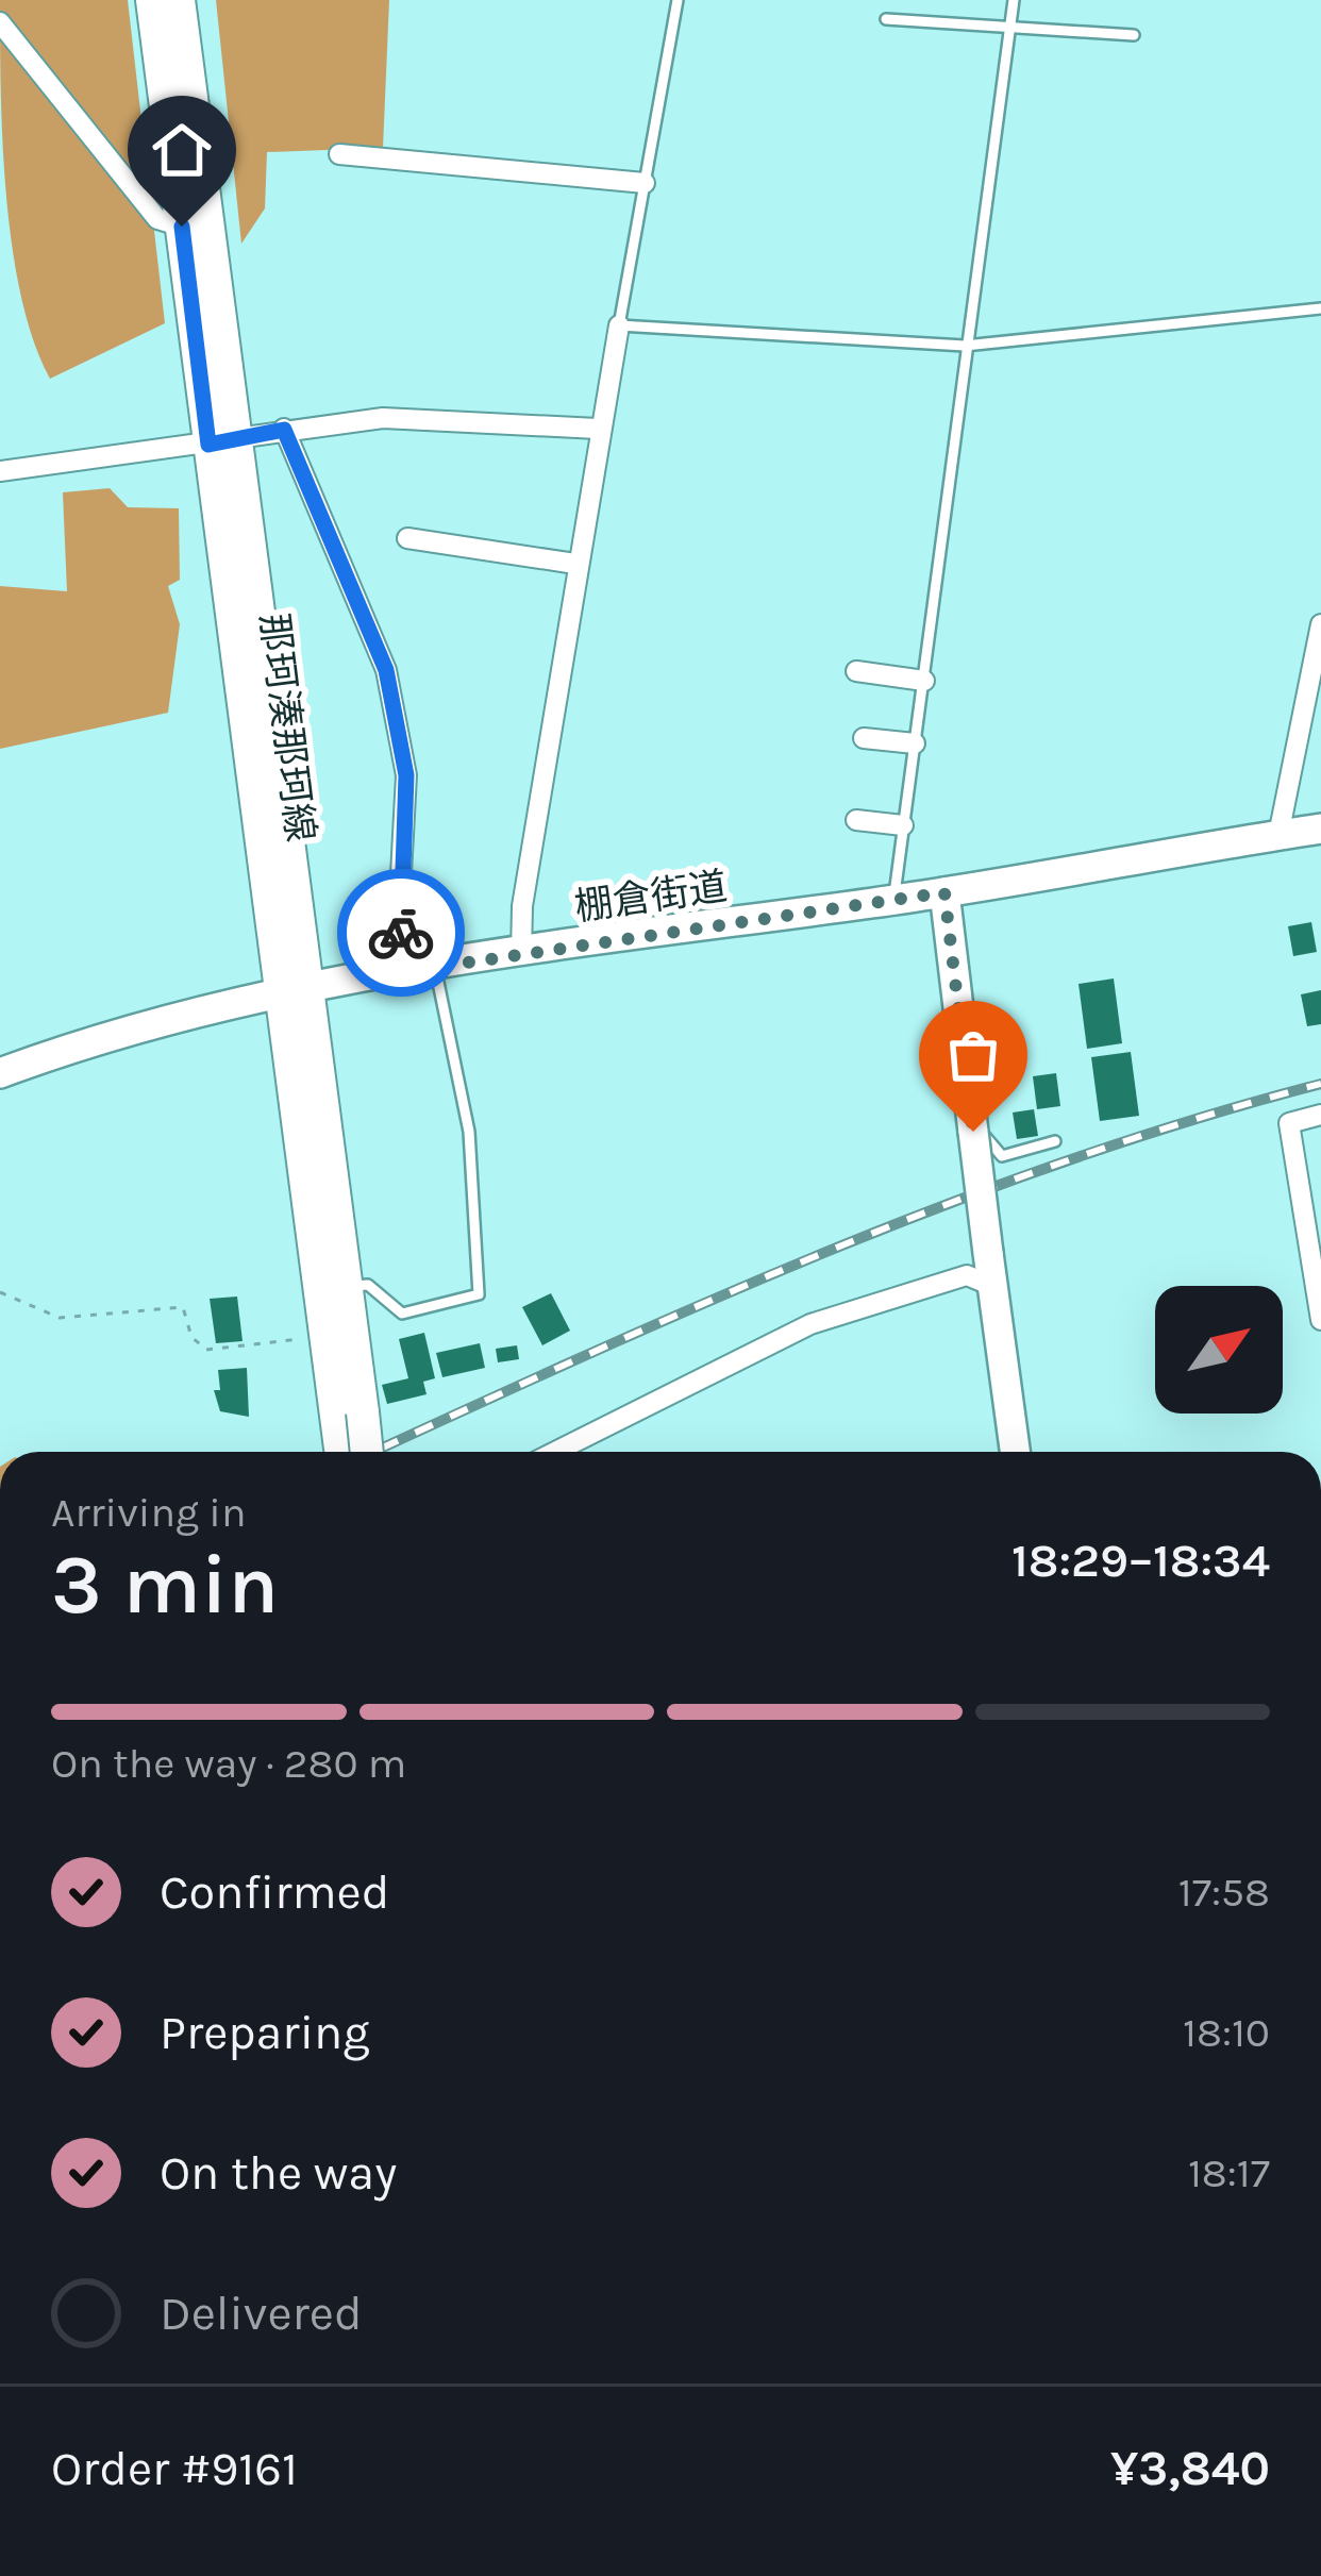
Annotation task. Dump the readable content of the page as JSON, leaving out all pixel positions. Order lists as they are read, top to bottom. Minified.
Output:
{"streets":{"main road":["那珂湊那珂線"],"street":["棚倉街道"]},"crossings":[["那珂湊那珂線","棚倉街道"]],"north":"top right","page":{"heading":["3 min","Arriving in","18:29–18:34"],"panel":["Order #9161","¥3,840"],"bar":"On the way · 280 m","list":[["Confirmed","17:58"],["Preparing","18:10"],["On the way","18:17"],"Delivered"]}}
